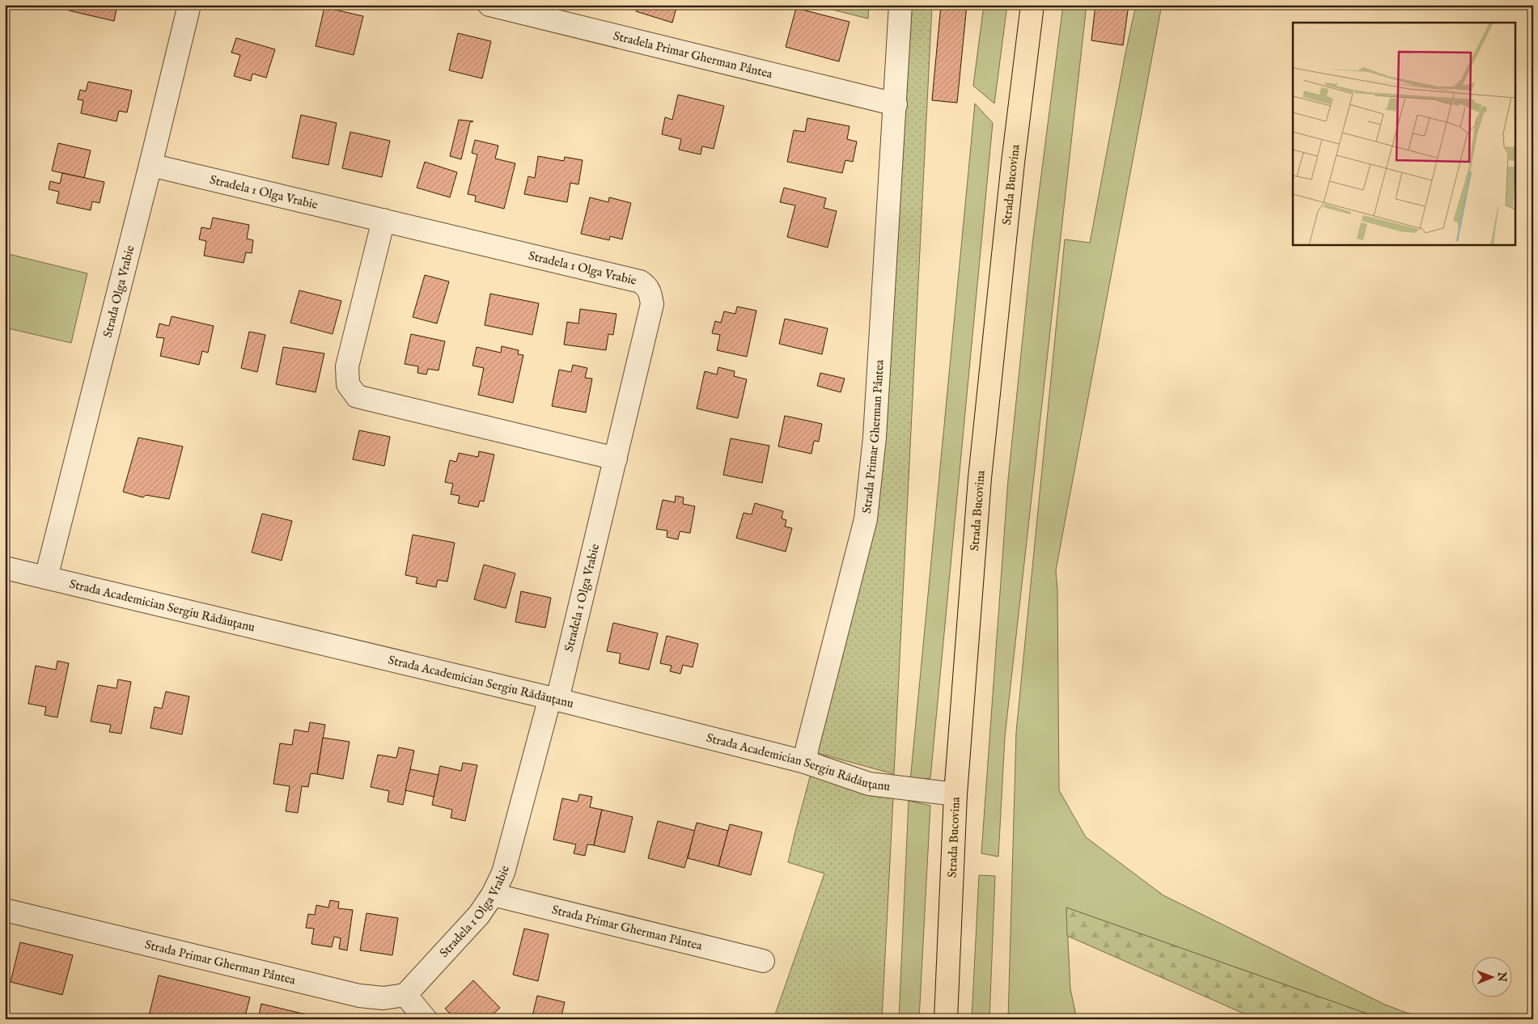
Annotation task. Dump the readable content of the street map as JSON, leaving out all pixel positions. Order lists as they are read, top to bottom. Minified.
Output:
{"streets":{"main road":["Strada Bucovina"],"street":["Stradela Primar Gherman Pântea","Stradela 1 Olga Vrabie","Strada Olga Vrabie","Strada Primar Gherman Pântea","Strada Academician Sergiu Rădăuțanu"]},"crossings":[["Stradela Primar Gherman Pântea","Strada Primar Gherman Pântea"],["Strada Bucovina","Strada Academician Sergiu Rădăuțanu"],["Stradela 1 Olga Vrabie","Strada Olga Vrabie"],["Stradela 1 Olga Vrabie","Strada Primar Gherman Pântea"],["Stradela 1 Olga Vrabie","Strada Academician Sergiu Rădăuțanu"],["Strada Olga Vrabie","Strada Academician Sergiu Rădăuțanu"],["Strada Primar Gherman Pântea","Strada Academician Sergiu Rădăuțanu"]],"north":"right"}
